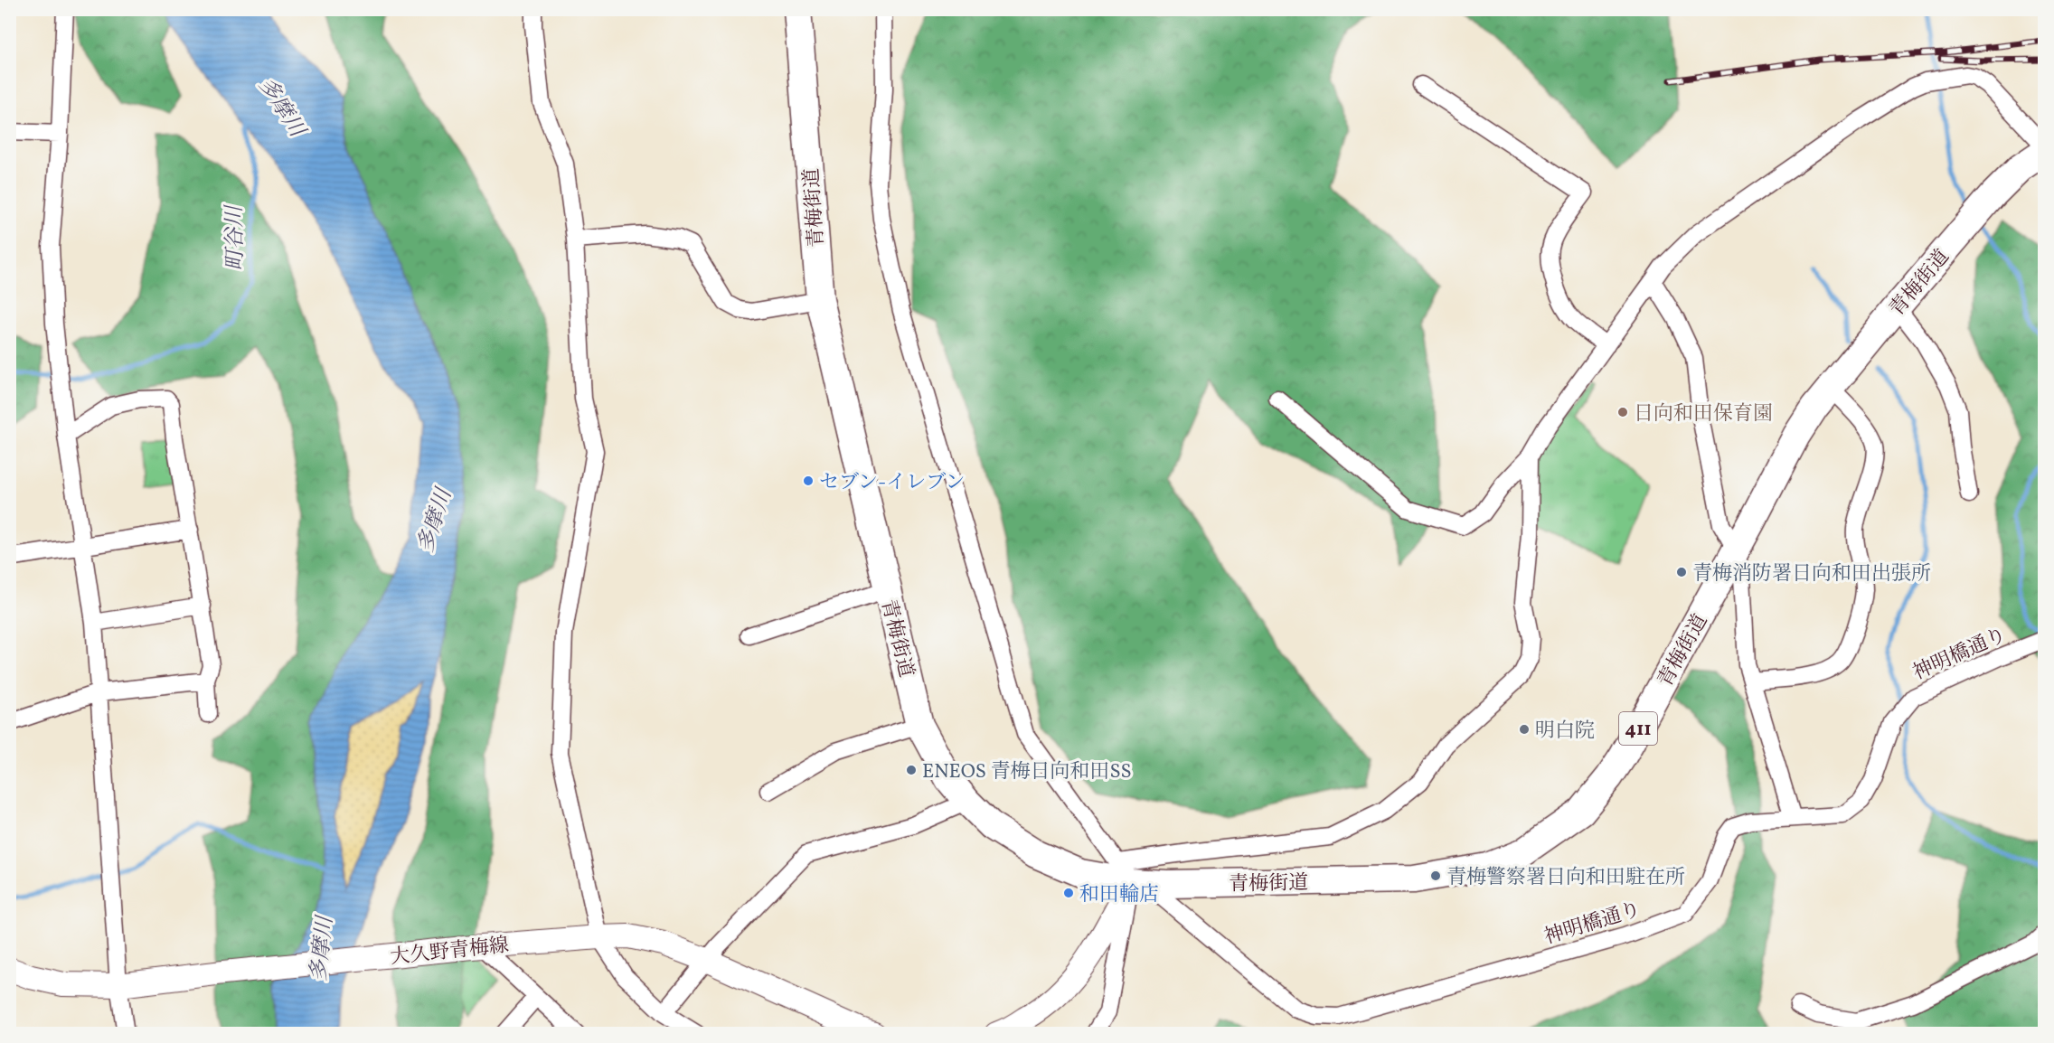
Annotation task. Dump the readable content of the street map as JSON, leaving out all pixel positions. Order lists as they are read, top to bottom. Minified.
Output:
{"streets":{"highway":["青梅街道","411"],"main road":["大久野青梅線"],"street":["神明橋通り"]},"crossings":[["青梅街道","神明橋通り"]],"water":["多摩川","町谷川"],"places":["日向和田保育園","セブン-イレブン","青梅消防署日向和田出張所","明白院","ENEOS 青梅日向和田SS","青梅警察署日向和田駐在所","和田輪店"]}
